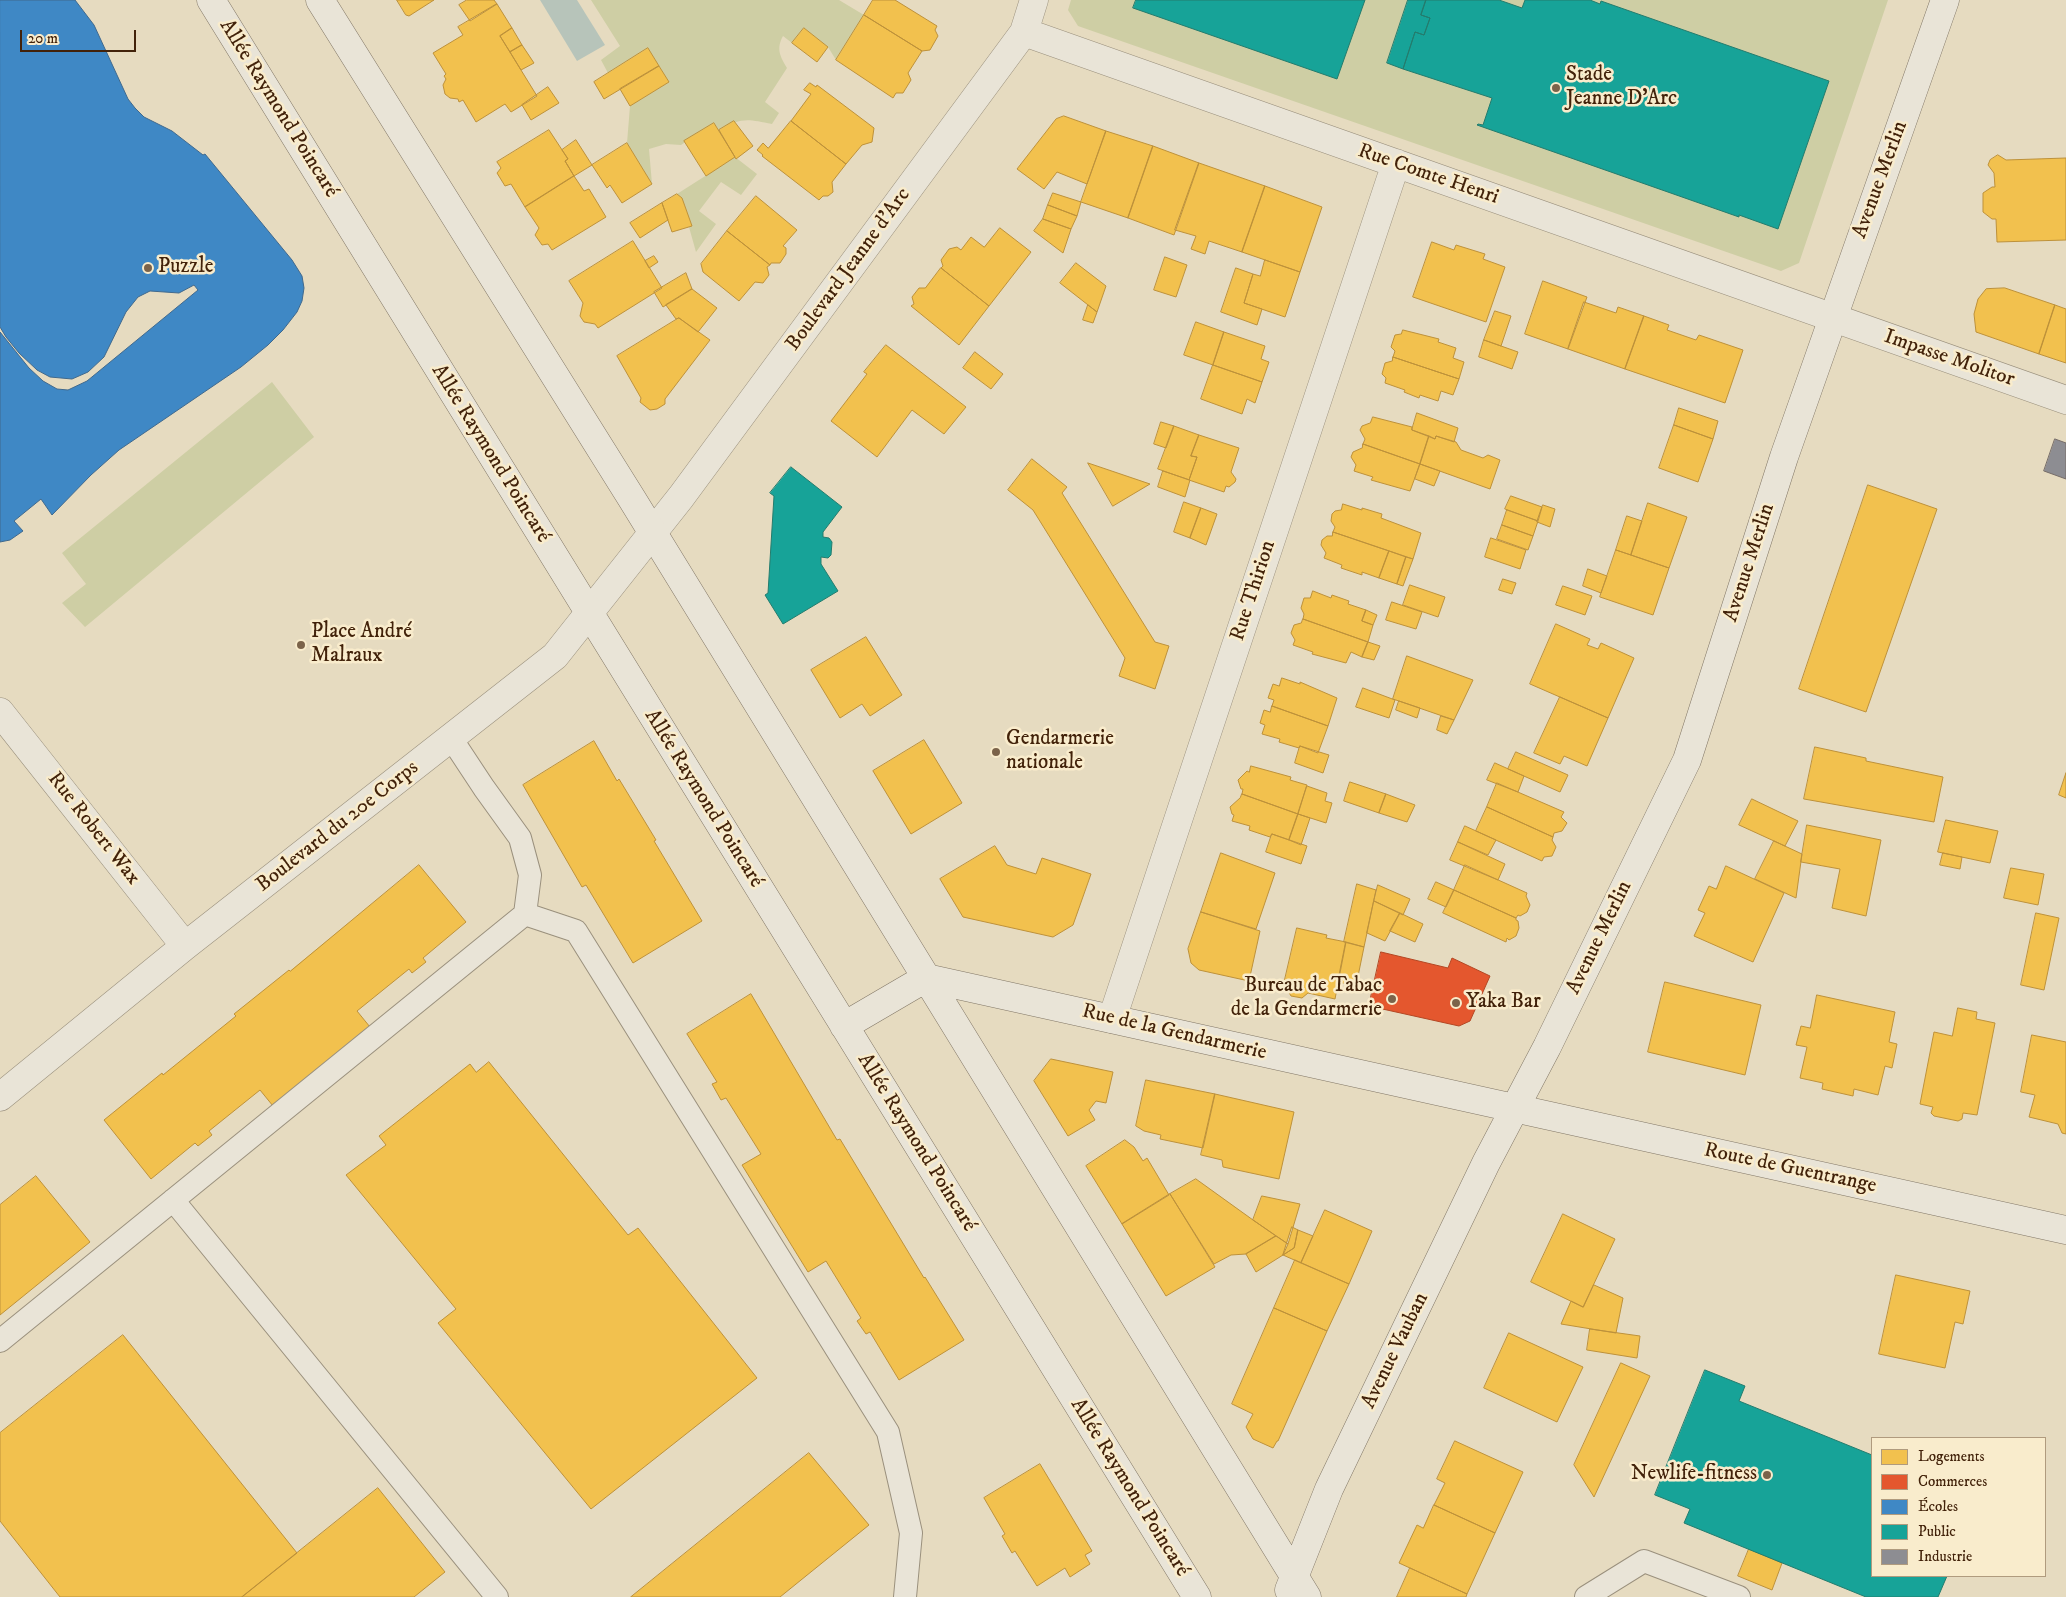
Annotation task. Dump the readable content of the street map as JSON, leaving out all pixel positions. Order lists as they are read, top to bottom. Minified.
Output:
{"streets":{"street":["Allée Raymond Poincaré","Rue Comte Henri","Avenue Merlin","Boulevard Jeanne d'Arc","Impasse Molitor","Rue Thirion","Boulevard du 20e Corps","Rue Robert Wax","Rue de la Gendarmerie","Route de Guentrange","Avenue Vauban"]},"crossings":[["Allée Raymond Poincaré","Boulevard du 20e Corps"],["Rue Comte Henri","Avenue Merlin"],["Rue Comte Henri","Boulevard Jeanne d'Arc"],["Rue Comte Henri","Impasse Molitor"],["Rue Comte Henri","Rue Thirion"],["Avenue Merlin","Impasse Molitor"],["Avenue Merlin","Rue de la Gendarmerie"],["Avenue Merlin","Route de Guentrange"],["Avenue Merlin","Avenue Vauban"],["Boulevard Jeanne d'Arc","Boulevard du 20e Corps"],["Rue Thirion","Rue de la Gendarmerie"],["Boulevard du 20e Corps","Rue Robert Wax"],["Rue de la Gendarmerie","Route de Guentrange"],["Rue de la Gendarmerie","Avenue Vauban"],["Route de Guentrange","Avenue Vauban"]],"places":["Stade Jeanne D'Arc","Puzzle","Place André Malraux","Gendarmerie nationale","Bureau de Tabac de la Gendarmerie","Yaka Bar","Newlife-fitness"],"legend":["Logements","Commerces","Écoles","Public","Industrie"],"scale_bar":"20 m"}
